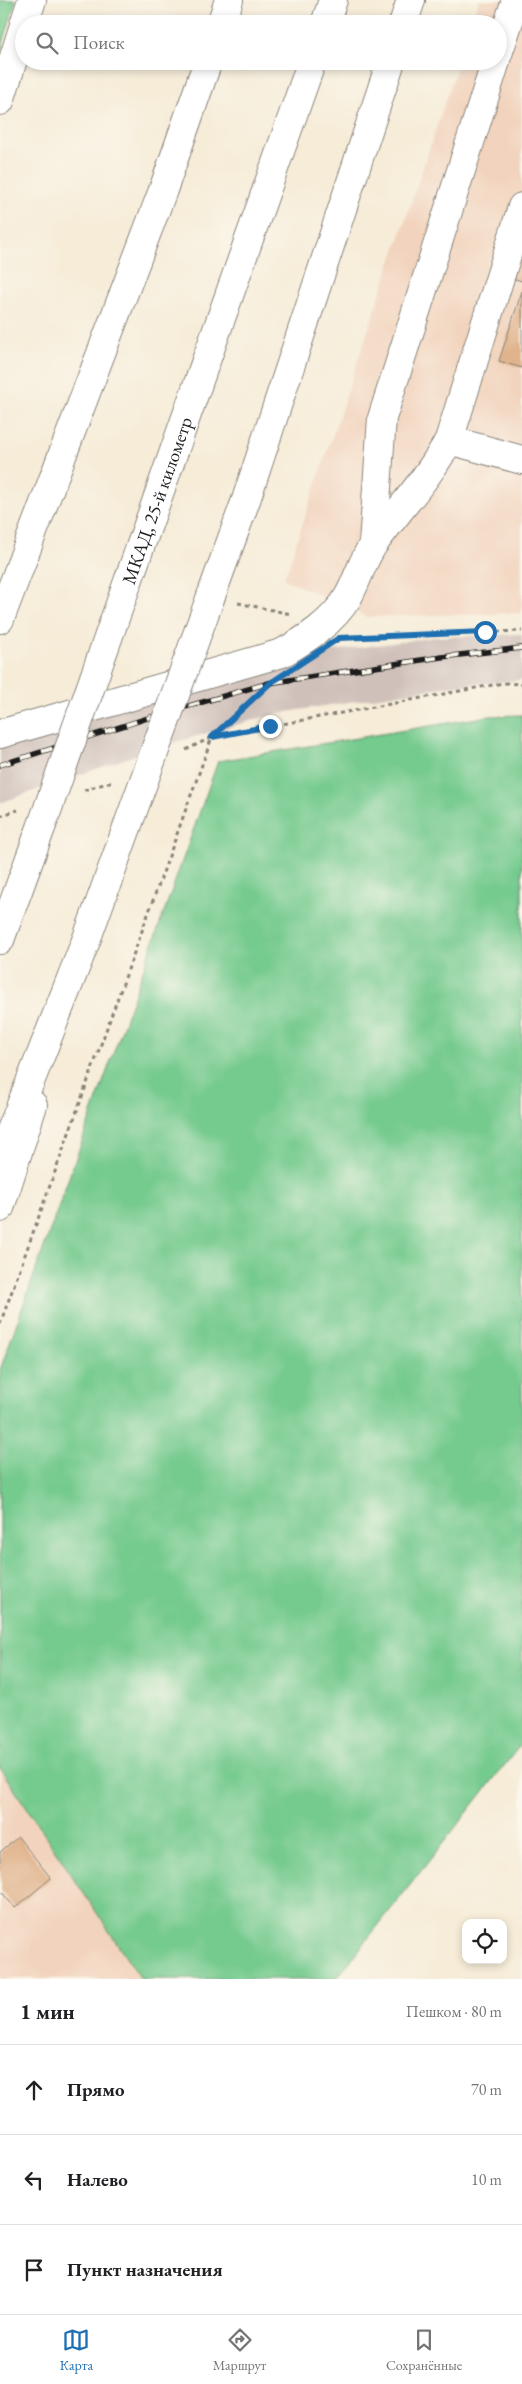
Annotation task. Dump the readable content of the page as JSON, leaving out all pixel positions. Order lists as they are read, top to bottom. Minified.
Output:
{"streets":{"main road":["МКАД, 25-й километр"]},"page":{"search":"Поиск","heading":["1 мин","Пешком · 80 m"],"list":[["Прямо","70 m"],["Налево","10 m"],"Пункт назначения"],"nav":["Карта","Маршрут","Сохранённые"]}}
